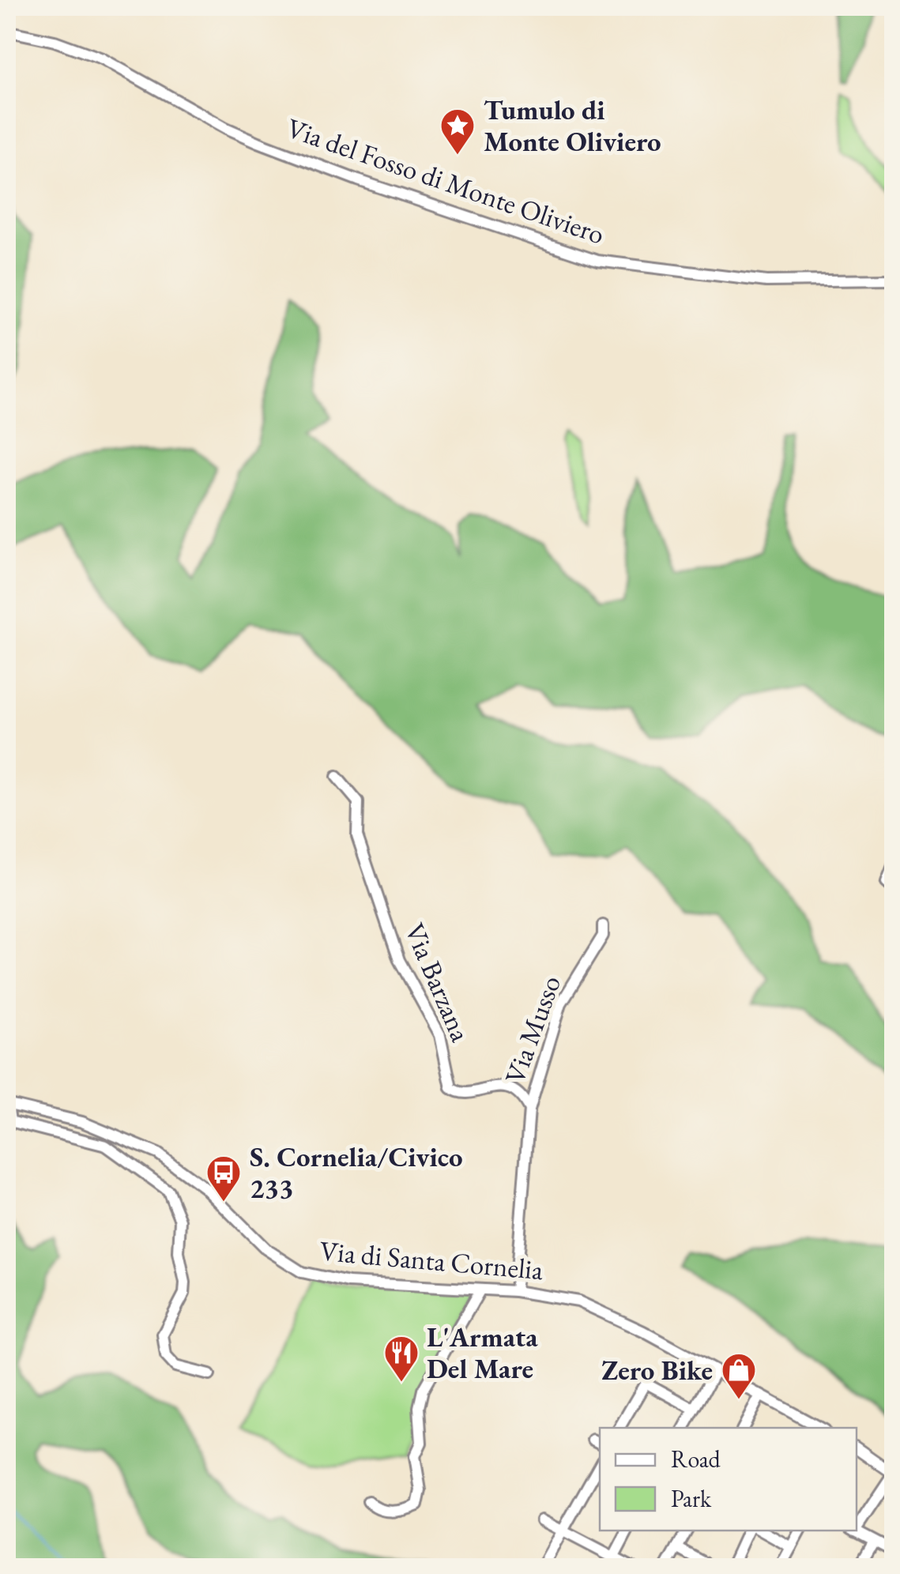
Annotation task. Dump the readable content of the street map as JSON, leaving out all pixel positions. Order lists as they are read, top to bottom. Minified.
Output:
{"streets":{"street":["Via del Fosso di Monte Oliviero","Via Barzana","Via Musso","Via di Santa Cornelia"]},"crossings":[["Via Barzana","Via Musso"]],"places":{"place":["Tumulo di Monte Oliviero"],"bus stop":["S. Cornelia/Civico 233"],"restaurant":["L'Armata Del Mare"],"shop":["Zero Bike"]},"legend":["Road","Park"]}
